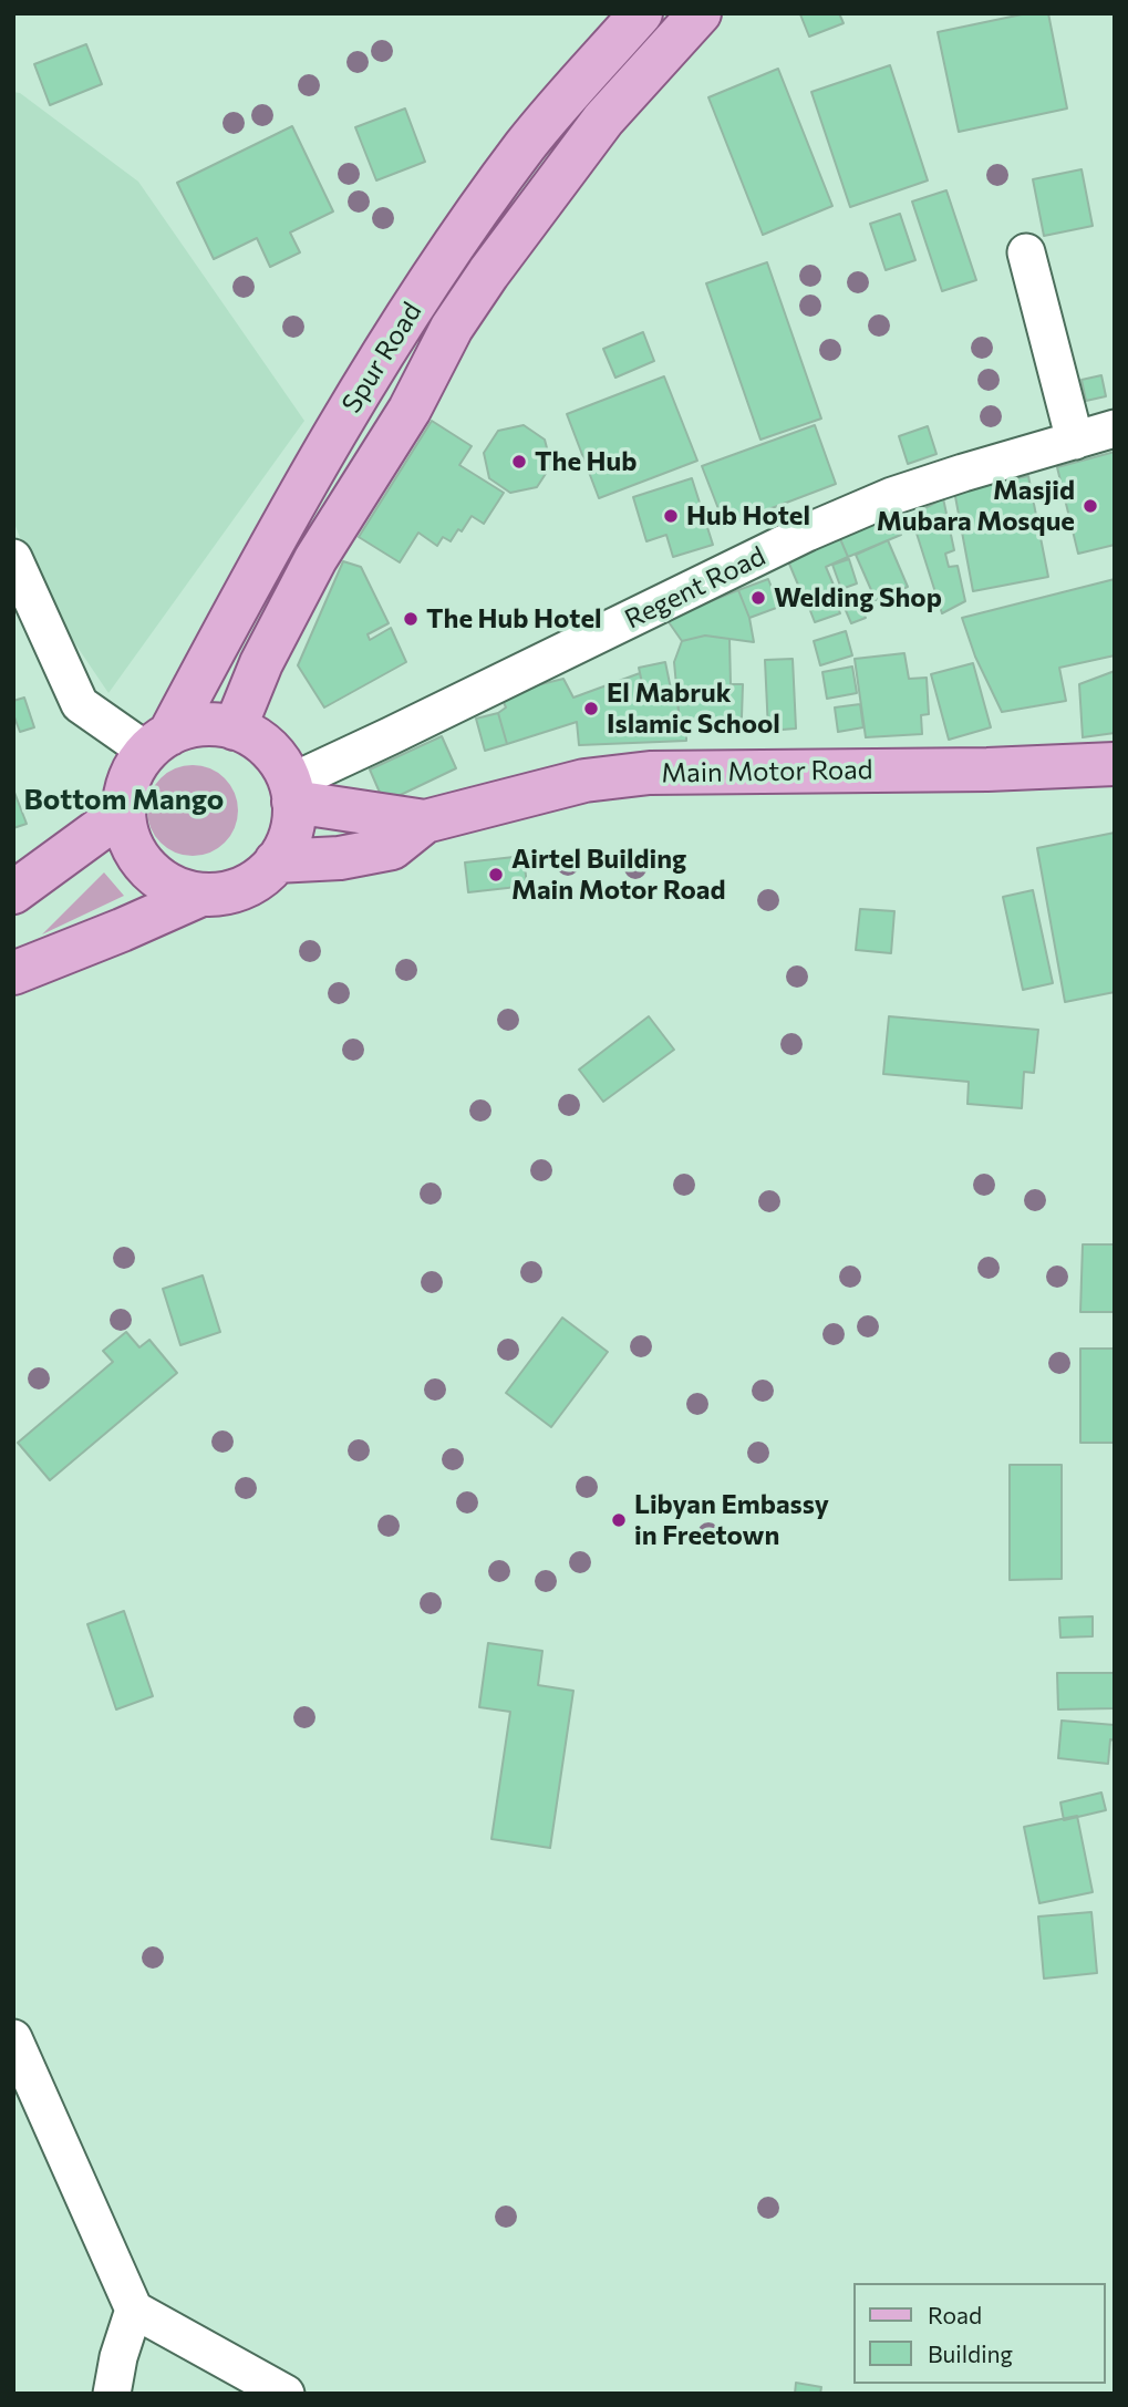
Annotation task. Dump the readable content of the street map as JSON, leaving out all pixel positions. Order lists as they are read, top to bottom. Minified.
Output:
{"streets":{"main road":["Spur Road","Main Motor Road"],"street":["Regent Road"]},"crossings":[["Spur Road","Regent Road"],["Spur Road","Main Motor Road"],["Regent Road","Main Motor Road"]],"districts":["Bottom Mango"],"places":["The Hub","Masjid Mubara Mosque","Hub Hotel","Welding Shop","The Hub Hotel","El Mabruk Islamic School","Airtel Building Main Motor Road","Libyan Embassy in Freetown"],"legend":["Road","Building"]}
